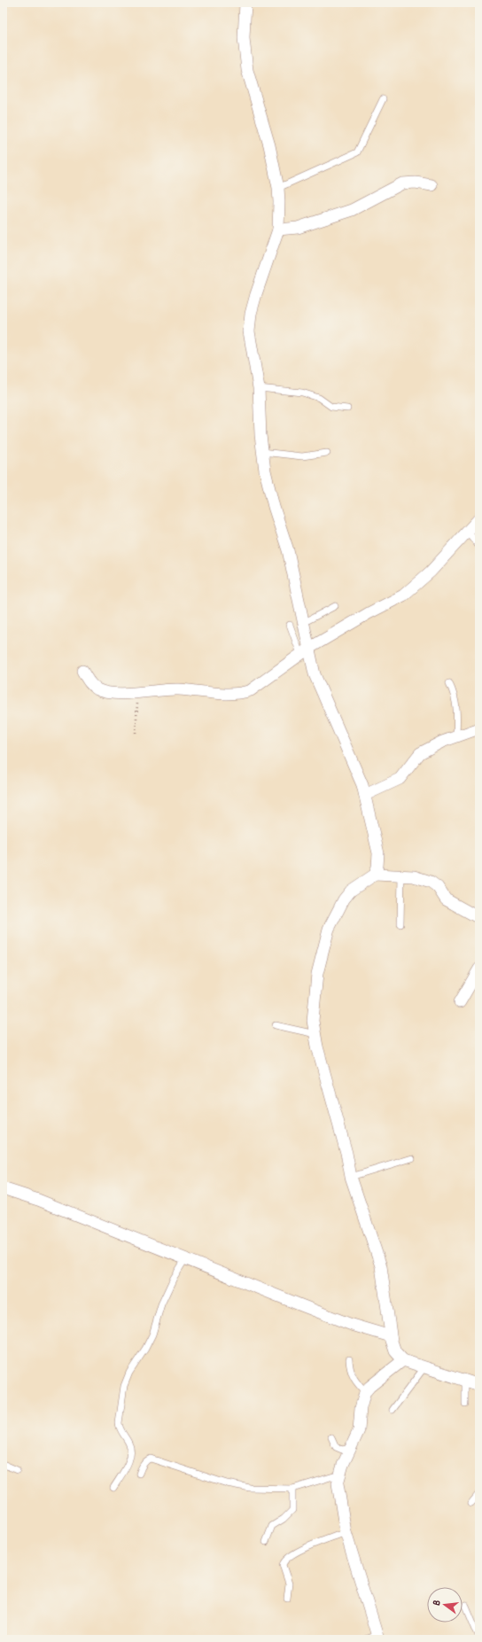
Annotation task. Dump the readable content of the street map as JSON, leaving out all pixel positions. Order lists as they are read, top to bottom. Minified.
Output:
{"north":"left"}
